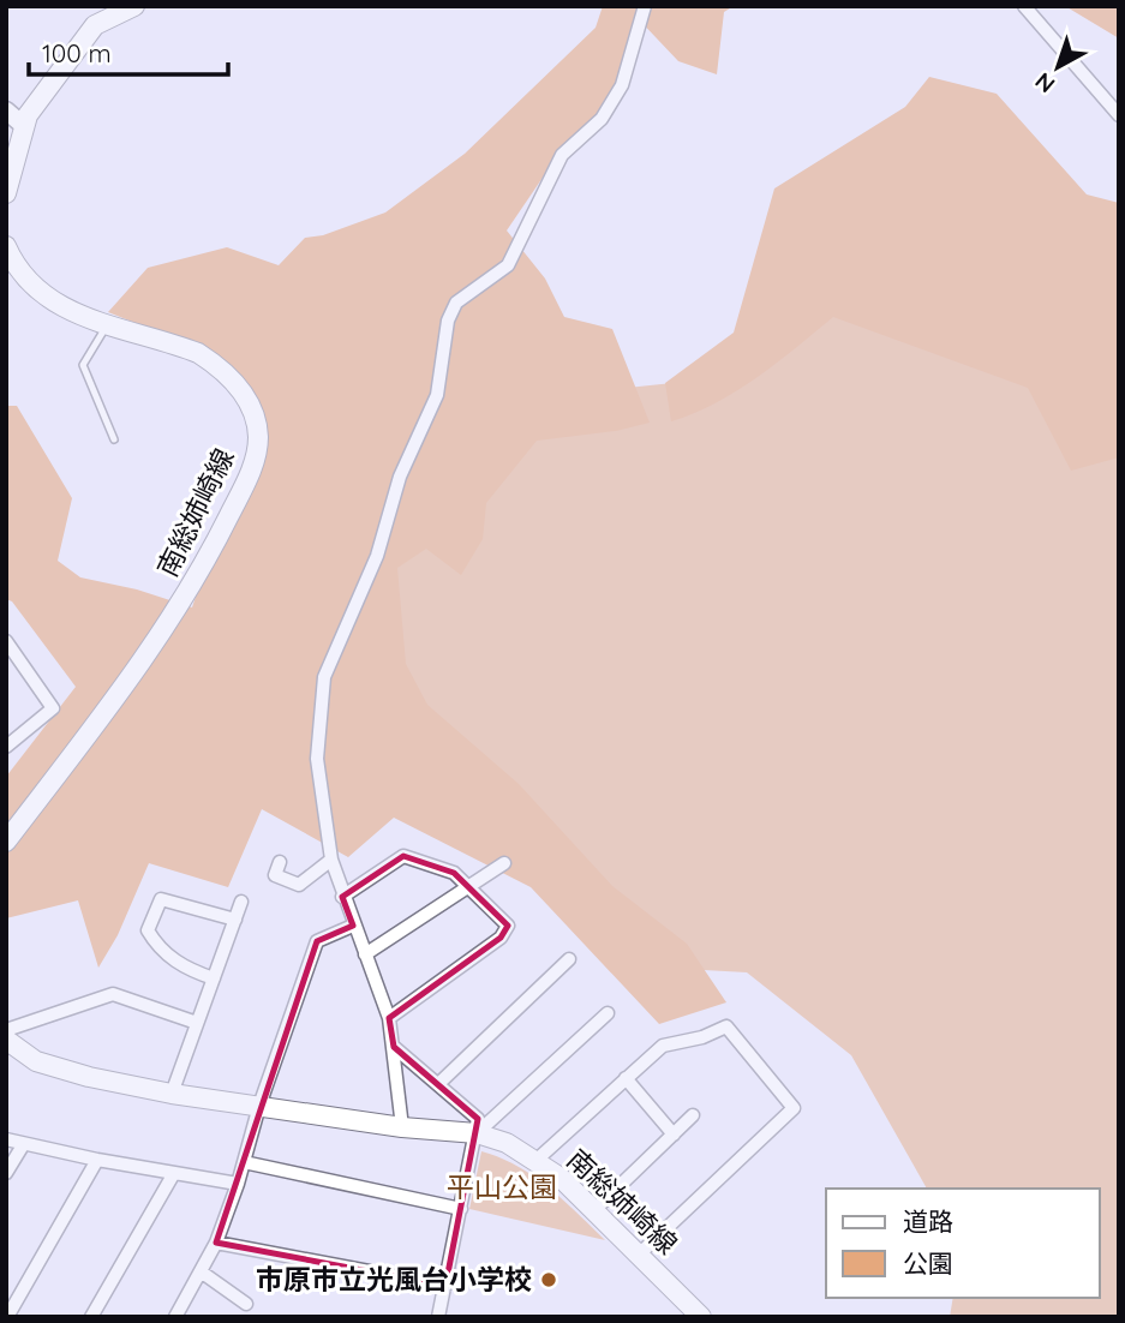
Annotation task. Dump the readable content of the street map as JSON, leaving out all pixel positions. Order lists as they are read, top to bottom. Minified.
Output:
{"streets":{"main road":["南総姉崎線"]},"parks":["平山公園"],"places":["市原市立光風台小学校"],"legend":["道路","公園"],"scale_bar":"100 m","north":"bottom left"}
